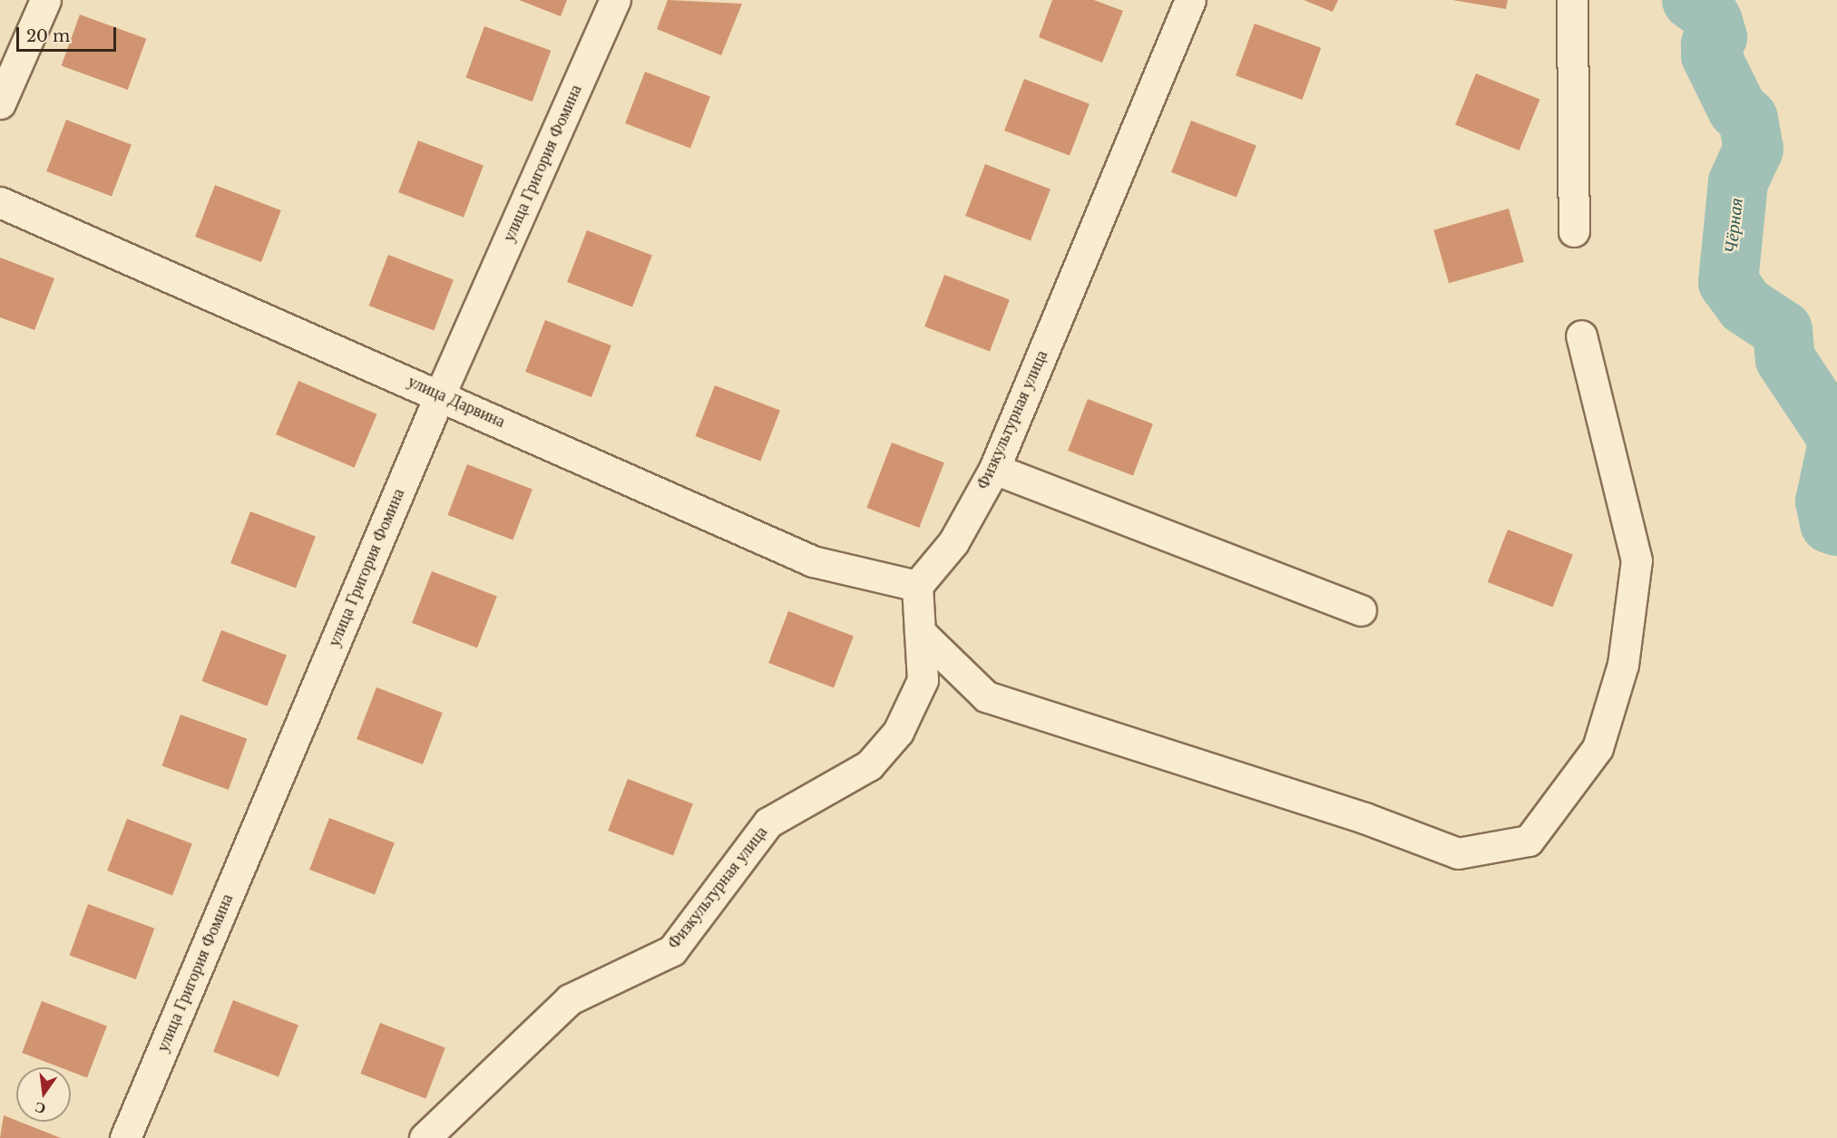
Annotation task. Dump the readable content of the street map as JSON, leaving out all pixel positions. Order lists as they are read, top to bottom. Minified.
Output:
{"streets":{"street":["улица Григория Фомина","улица Дарвина","Физкультурная улица"]},"crossings":[["улица Григория Фомина","улица Дарвина"],["улица Дарвина","Физкультурная улица"]],"water":["Чёрная"],"scale_bar":"20 m","north":"bottom"}
